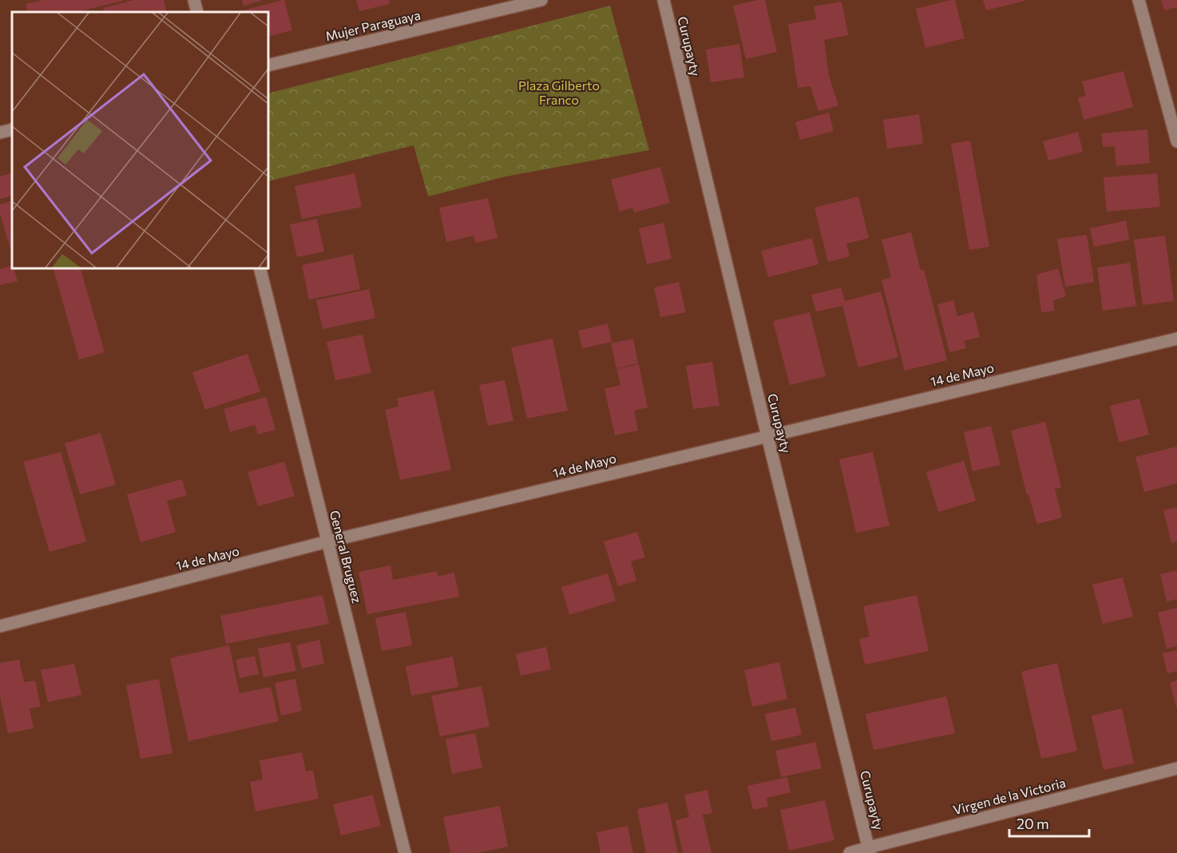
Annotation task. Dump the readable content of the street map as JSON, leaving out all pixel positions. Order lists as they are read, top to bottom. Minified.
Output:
{"streets":{"street":["Mujer Paraguaya","Curupayty","14 de Mayo","General Bruguez","Virgen de la Victoria"]},"crossings":[["Curupayty","14 de Mayo"],["Curupayty","Virgen de la Victoria"],["14 de Mayo","General Bruguez"]],"parks":["Plaza Gilberto Franco"],"scale_bar":"20 m"}
